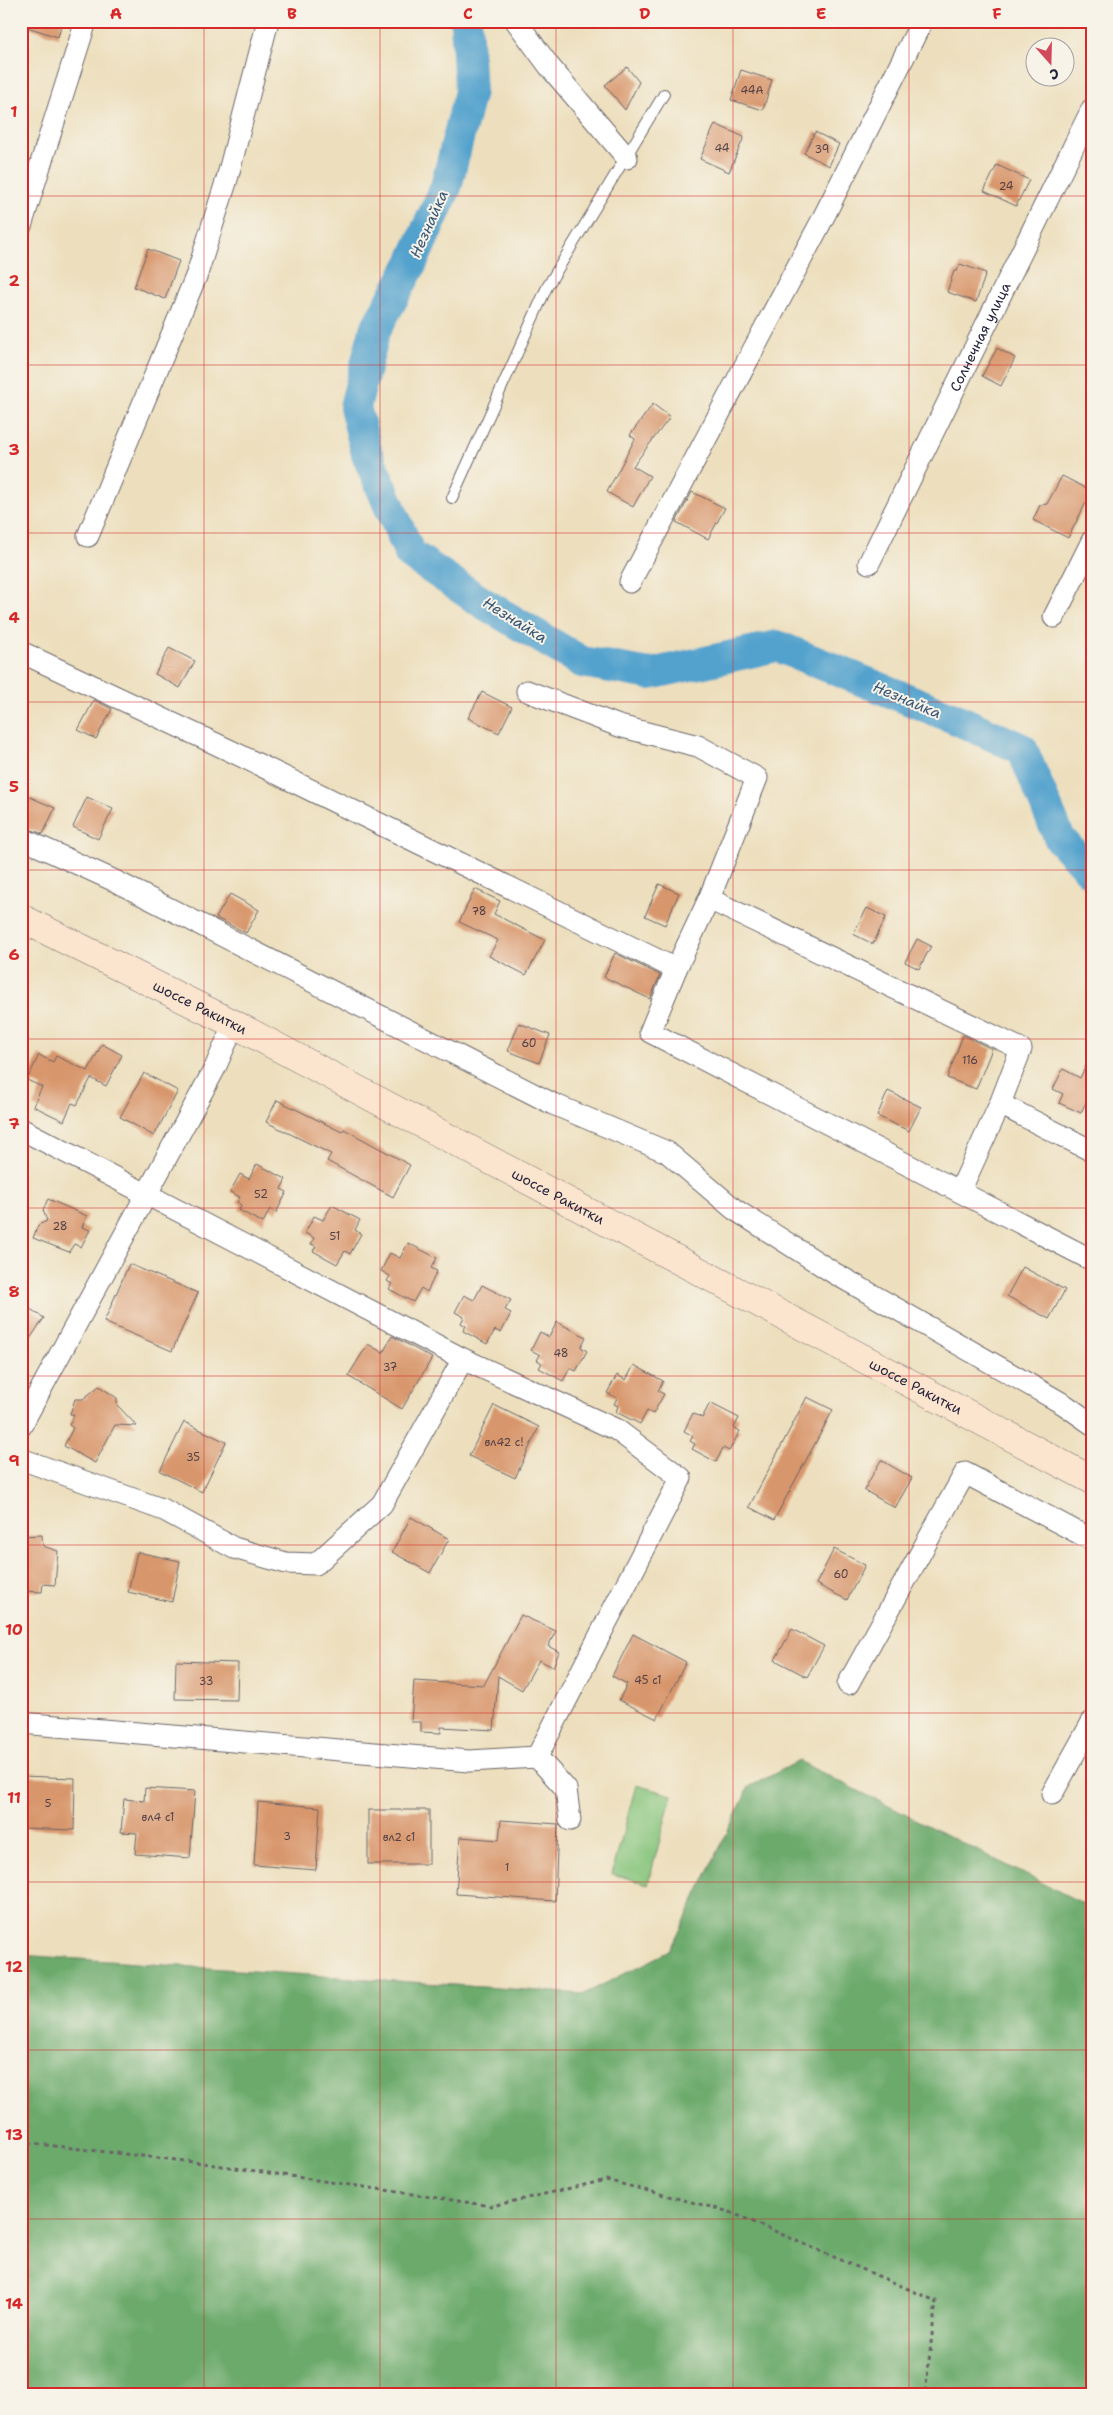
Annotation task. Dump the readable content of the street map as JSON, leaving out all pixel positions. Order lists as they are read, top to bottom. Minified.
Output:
{"streets":{"main road":["шоссе Ракитки"],"street":["Солнечная улица"]},"water":["Незнайка"],"house_numbers":["44А","44","39","24","78","60","116","52","28","51","48","37","вл42 с!","35","60","45 с1","33","5","вл4 с1","3","вл2 с1","1"],"north":"bottom","grid":{"columns":["A","B","C","D","E","F"],"rows":["1","2","3","4","5","6","7","8","9","10","11","12","13","14"]}}
